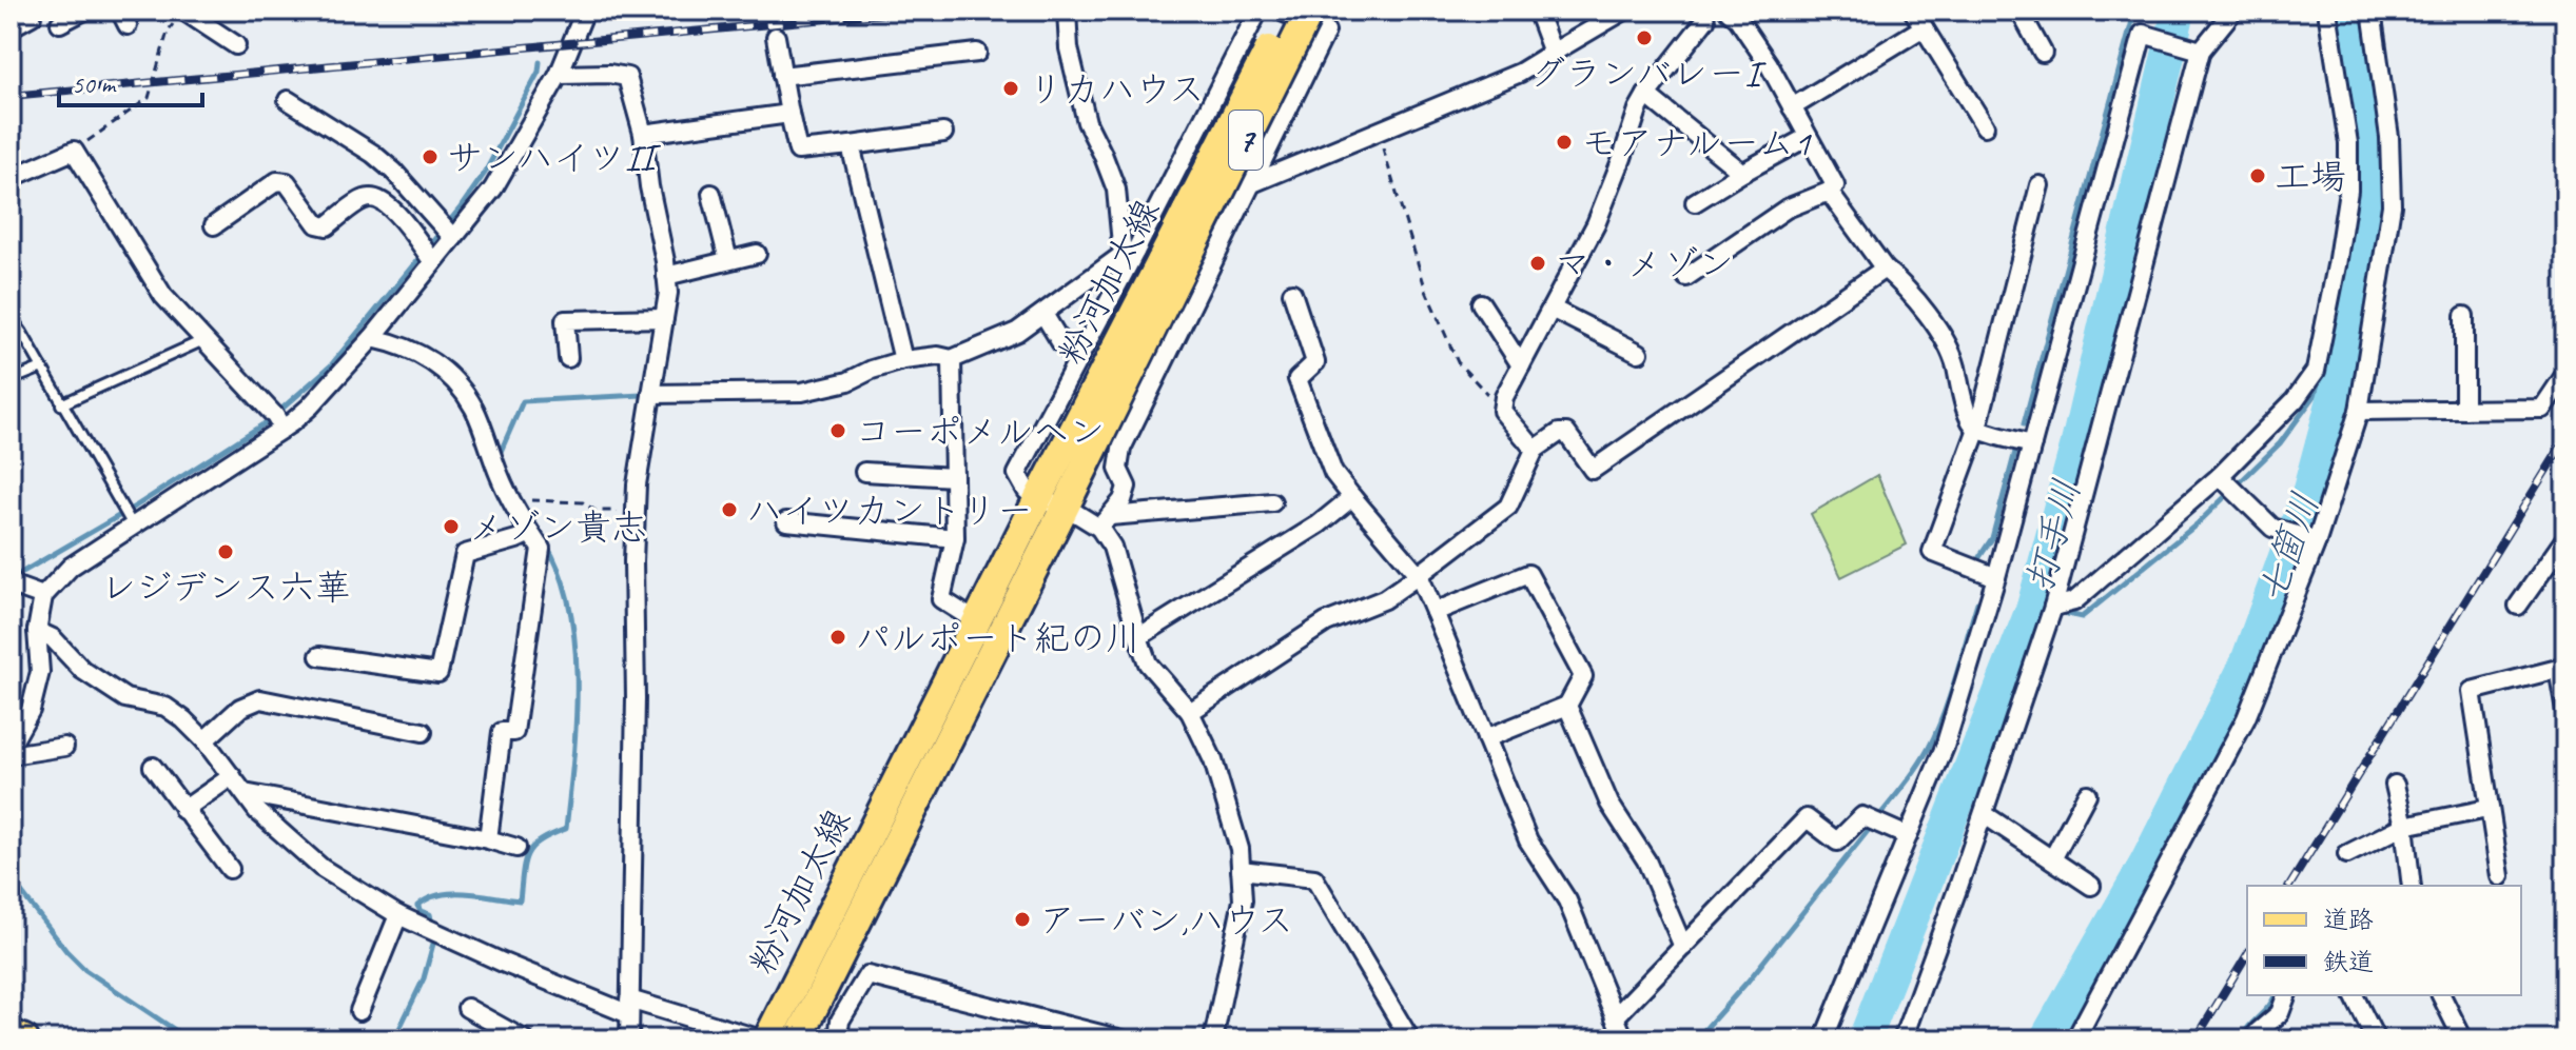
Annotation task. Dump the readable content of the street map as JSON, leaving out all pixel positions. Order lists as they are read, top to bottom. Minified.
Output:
{"streets":{"main road":["7","粉河加太線"]},"water":["打手川","七箇川"],"places":["グランバレーI","リカハウス","モアナルーム1","サンハイツII","工場","マ・メゾン","コーポメルヘン","ハイツカントリー","メゾン貴志","レジデンス六華","パルポート紀の川","アーバン,ハウス"],"legend":["道路","鉄道"],"scale_bar":"50 m"}
